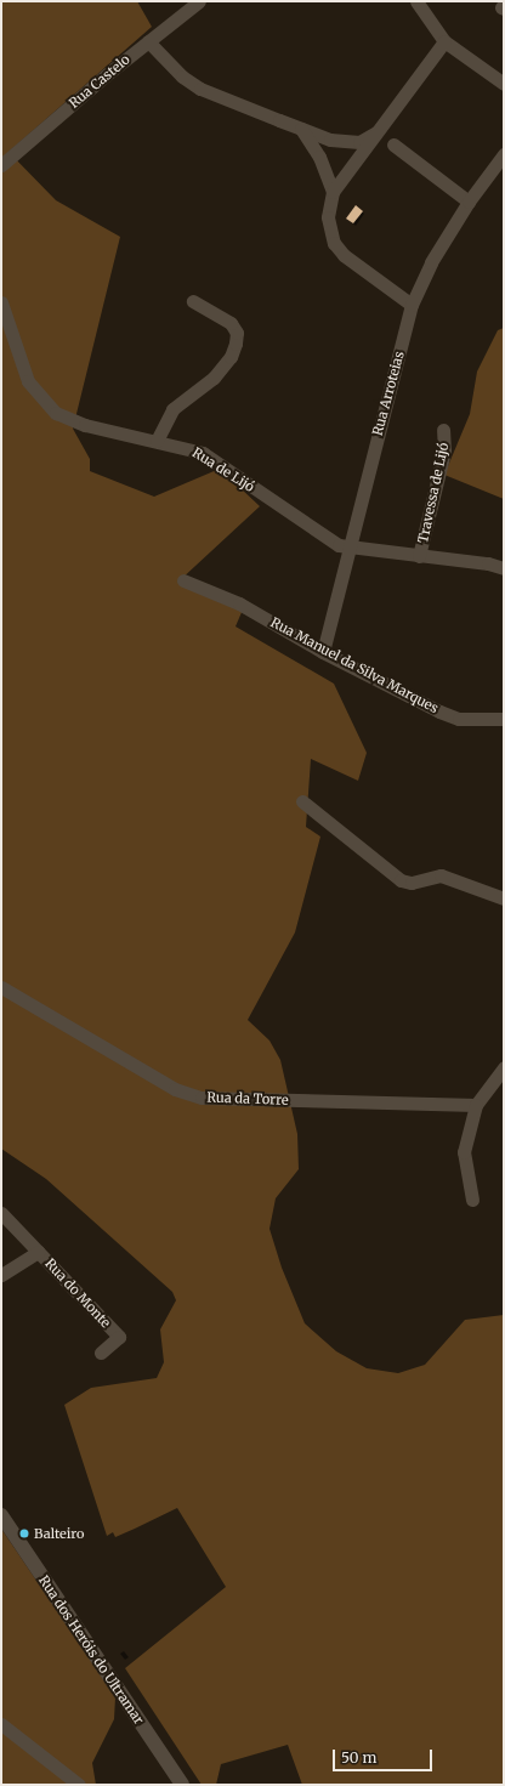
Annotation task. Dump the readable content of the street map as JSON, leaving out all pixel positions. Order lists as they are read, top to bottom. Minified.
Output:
{"streets":{"street":["Rua Castelo","Rua Arroteias","Rua de Lijó","Travessa de Lijó","Rua Manuel da Silva Marques","Rua da Torre","Rua do Monte","Rua dos Heróis do Ultramar"]},"crossings":[["Rua Arroteias","Rua de Lijó"],["Rua Arroteias","Rua Manuel da Silva Marques"],["Rua de Lijó","Travessa de Lijó"]],"places":["Balteiro"],"scale_bar":"50 m"}
